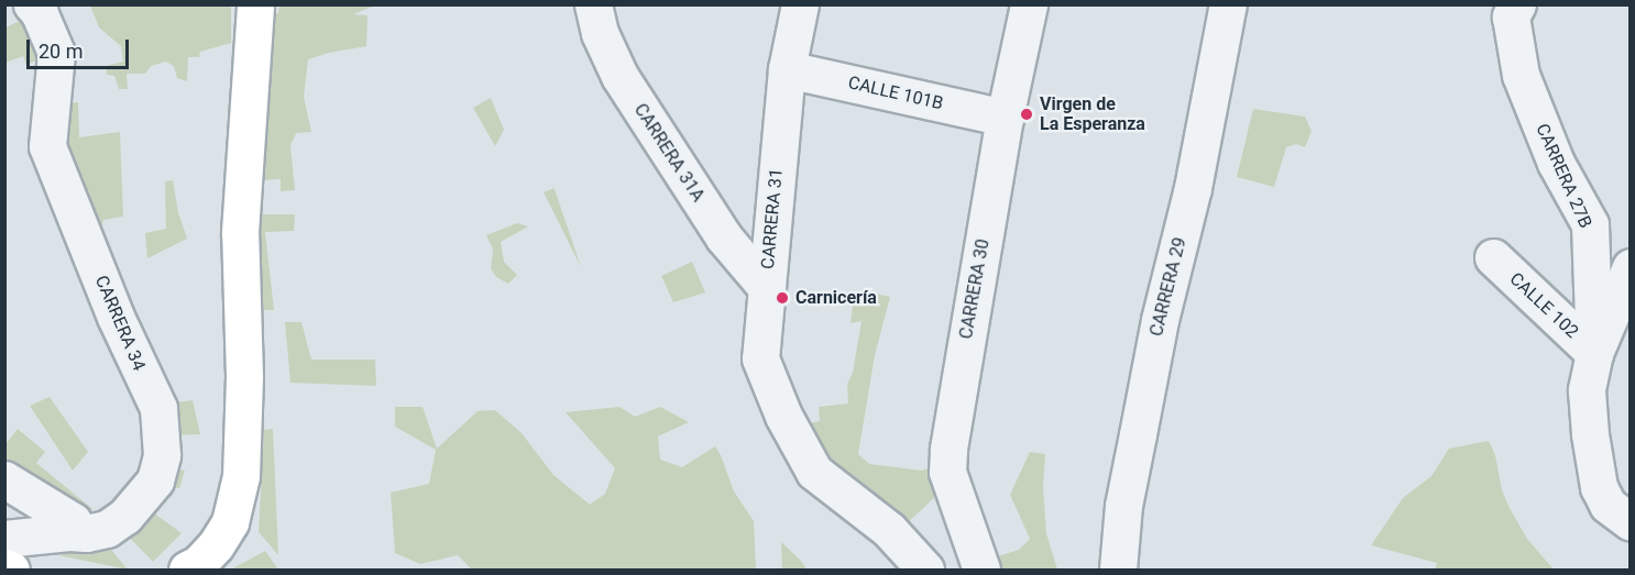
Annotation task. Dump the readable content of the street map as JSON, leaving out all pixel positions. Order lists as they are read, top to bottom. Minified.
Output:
{"streets":{"street":["CALLE 101B","CARRERA 31A","CARRERA 27B","CARRERA 31","CARRERA 29","CARRERA 30","CALLE 102","CARRERA 34"]},"crossings":[["CALLE 101B","CARRERA 31"],["CALLE 101B","CARRERA 30"],["CARRERA 31A","CARRERA 31"],["CARRERA 27B","CALLE 102"]],"places":["Virgen de La Esperanza","Carnicería"],"scale_bar":"20 m"}
